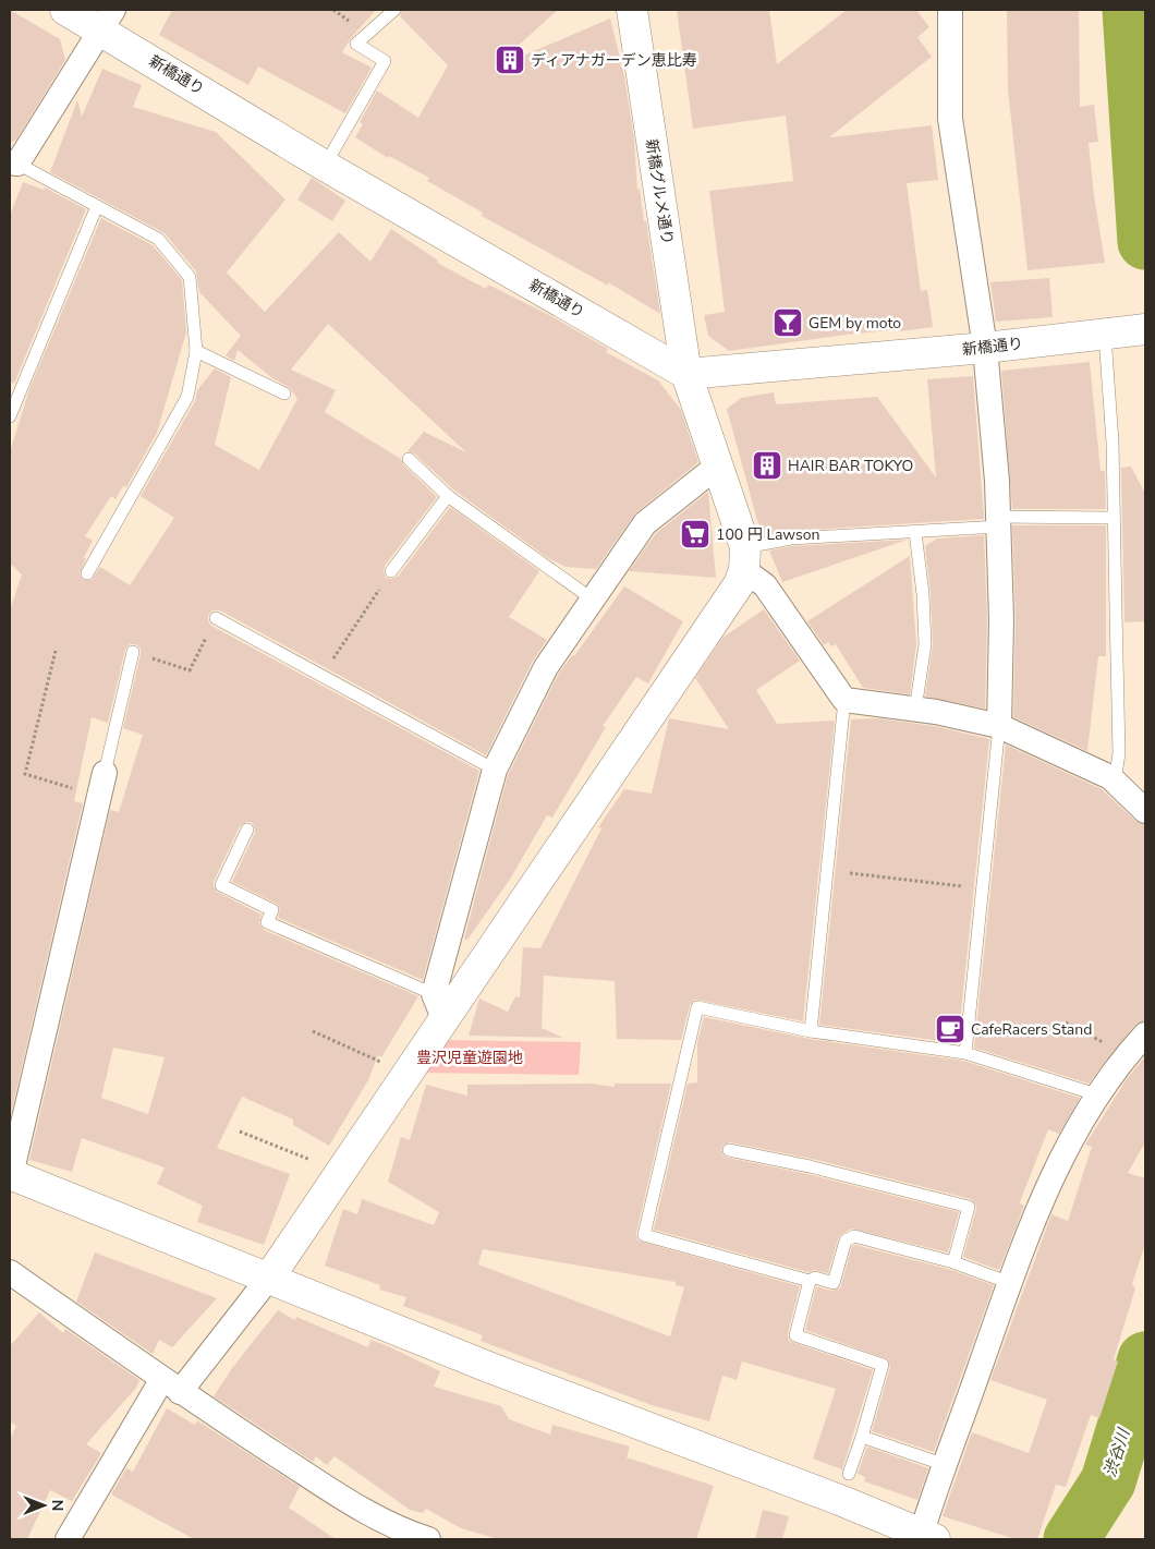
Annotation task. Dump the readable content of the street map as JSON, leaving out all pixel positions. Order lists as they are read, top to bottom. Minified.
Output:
{"streets":{"street":["新橋通り","新橋グルメ通り"]},"crossings":[["新橋通り","新橋グルメ通り"]],"water":["渋谷川"],"parks":["豊沢児童遊園地"],"places":{"building":["ディアナガーデン恵比寿","HAIR BAR TOKYO"],"bar":["GEM by moto"],"supermarket":["100 円 Lawson"],"cafe":["CafeRacers Stand"]},"north":"right"}
